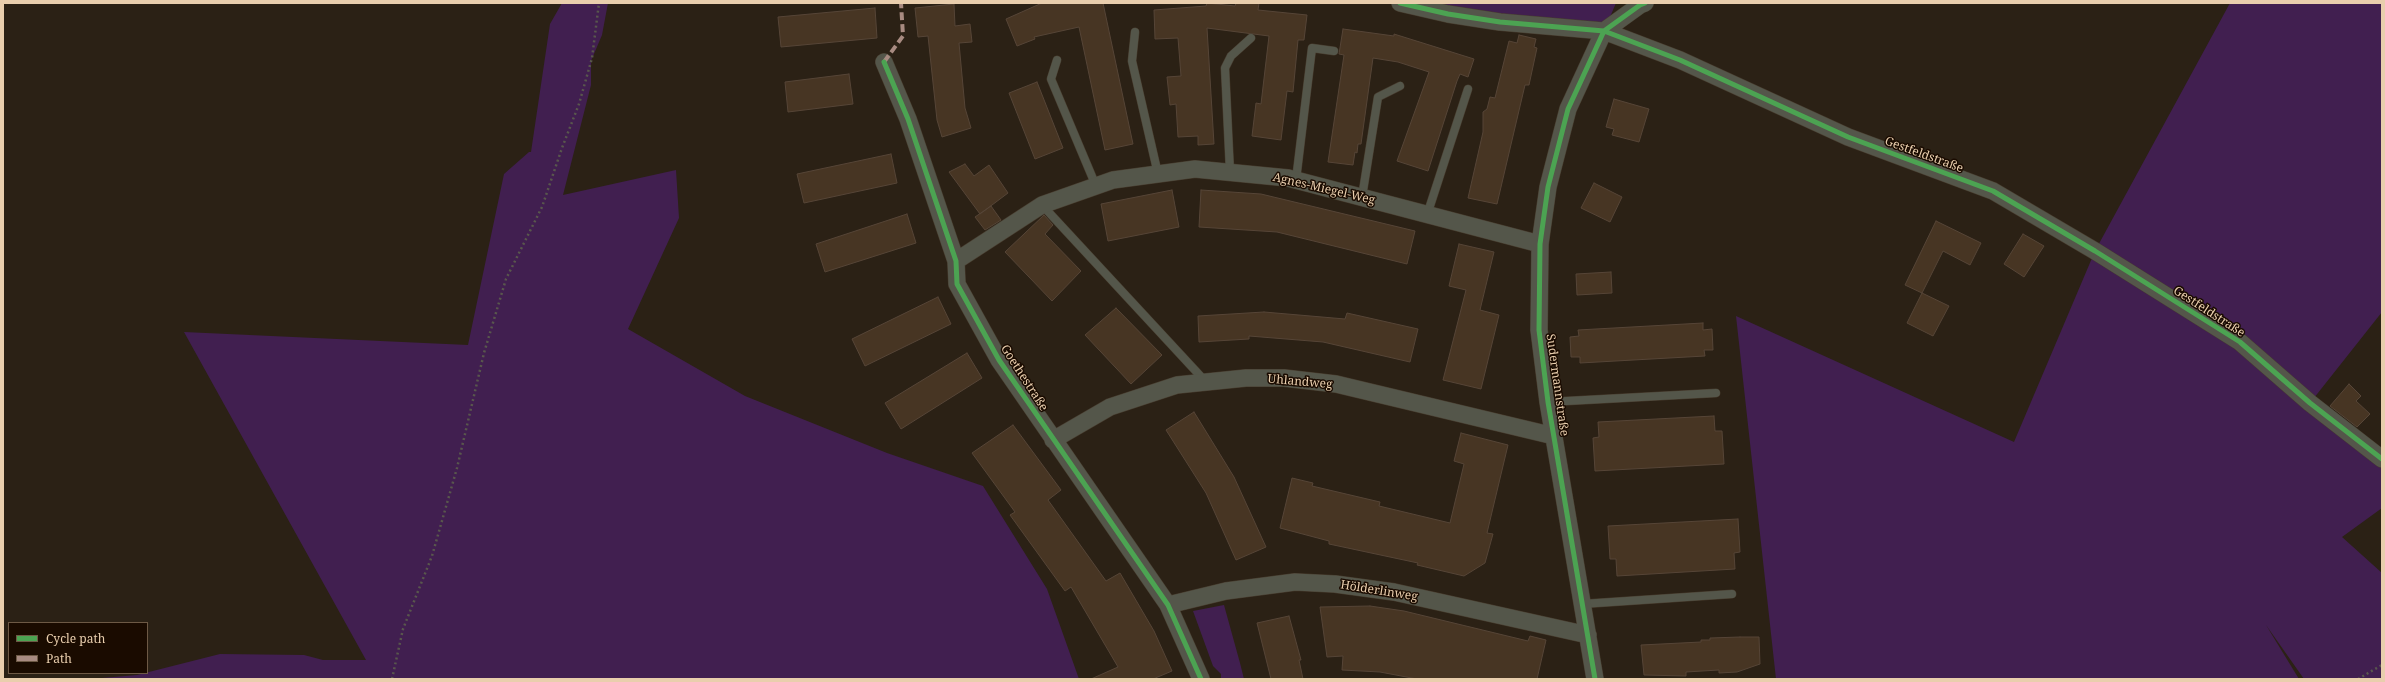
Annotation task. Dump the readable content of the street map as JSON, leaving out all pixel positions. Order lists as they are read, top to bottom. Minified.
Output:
{"streets":{"street":["Gestfeldstraße","Agnes-Miegel-Weg","Goethestraße","Uhlandweg","Sudermannstraße","Hölderlinweg"]},"crossings":[["Gestfeldstraße","Sudermannstraße"],["Agnes-Miegel-Weg","Goethestraße"],["Agnes-Miegel-Weg","Sudermannstraße"],["Goethestraße","Uhlandweg"],["Goethestraße","Hölderlinweg"],["Uhlandweg","Sudermannstraße"],["Sudermannstraße","Hölderlinweg"]],"legend":["Cycle path","Path"]}
